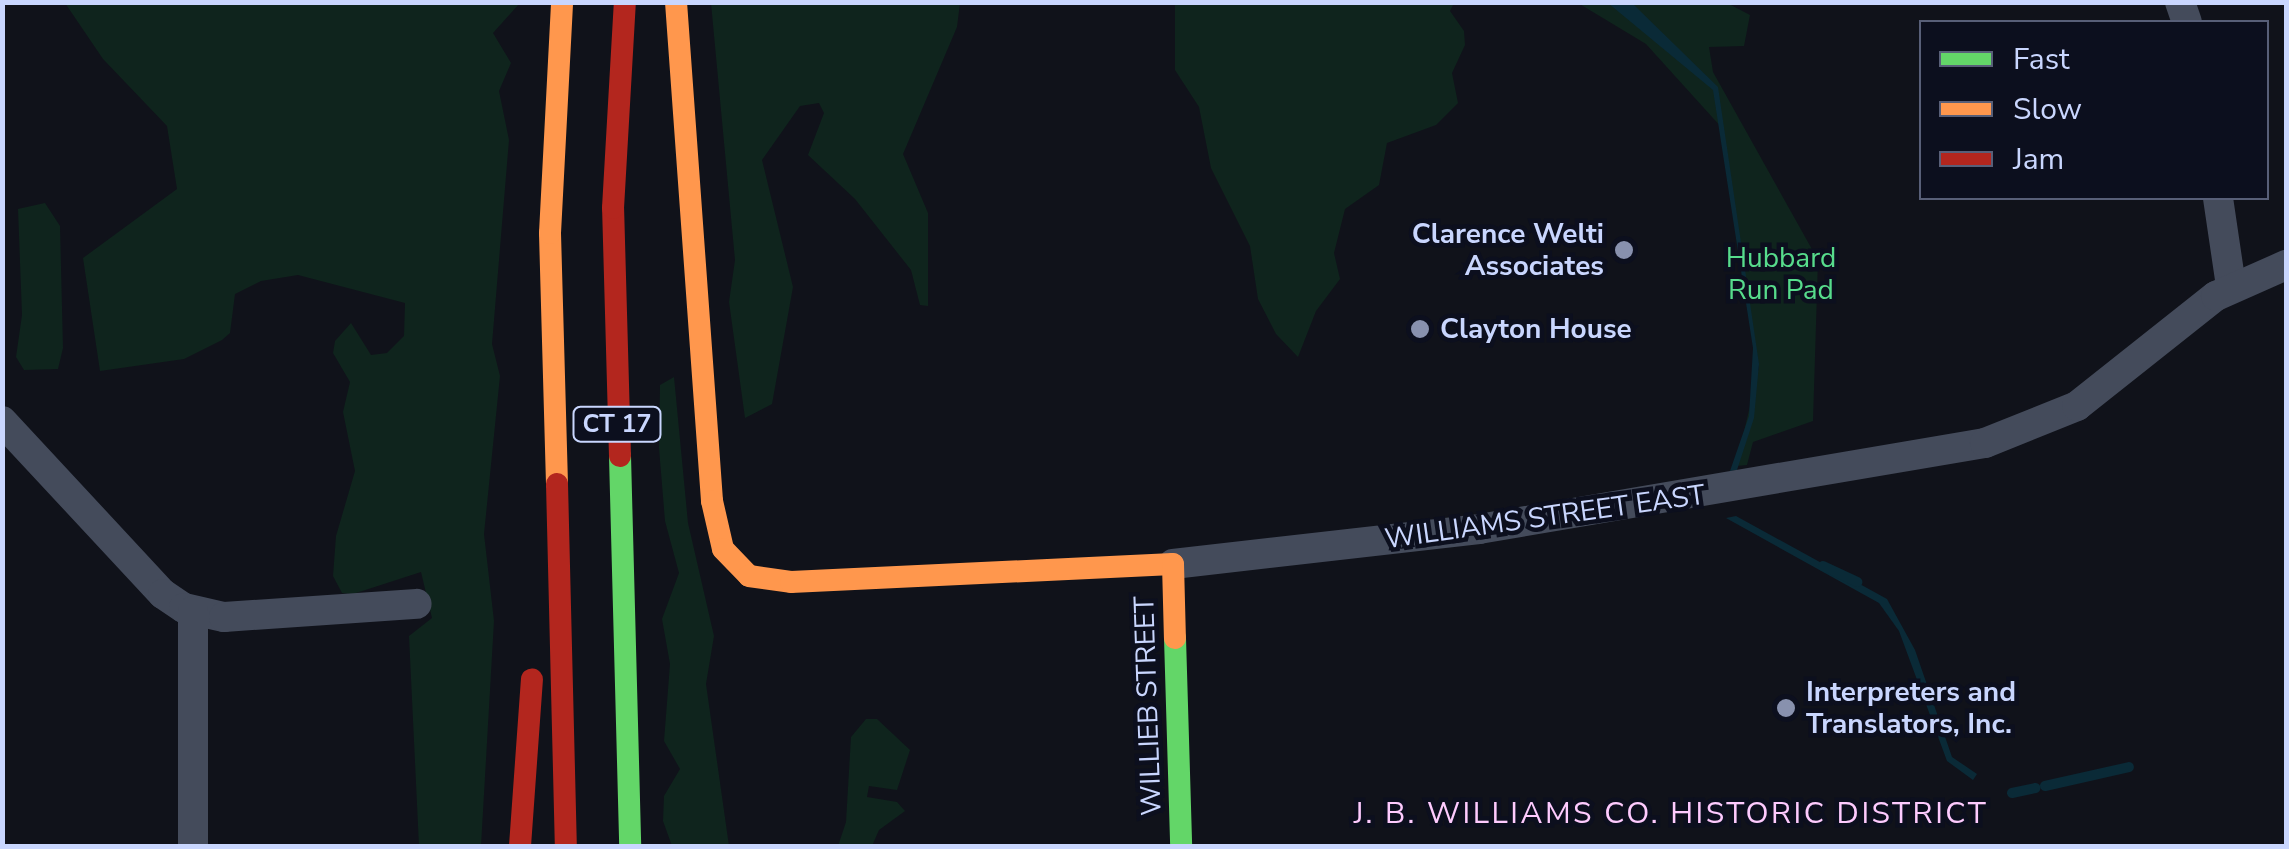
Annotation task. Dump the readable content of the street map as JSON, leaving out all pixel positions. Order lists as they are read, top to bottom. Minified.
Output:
{"streets":{"main road":["CT 17","WILLIAMS STREET EAST","WILLIEB STREET"]},"crossings":[["WILLIAMS STREET EAST","WILLIEB STREET"]],"districts":["J. B. WILLIAMS CO. HISTORIC DISTRICT"],"parks":["Hubbard Run Pad"],"places":["Clarence Welti Associates","Clayton House","Interpreters and Translators, Inc."],"legend":["Fast","Slow","Jam"]}
